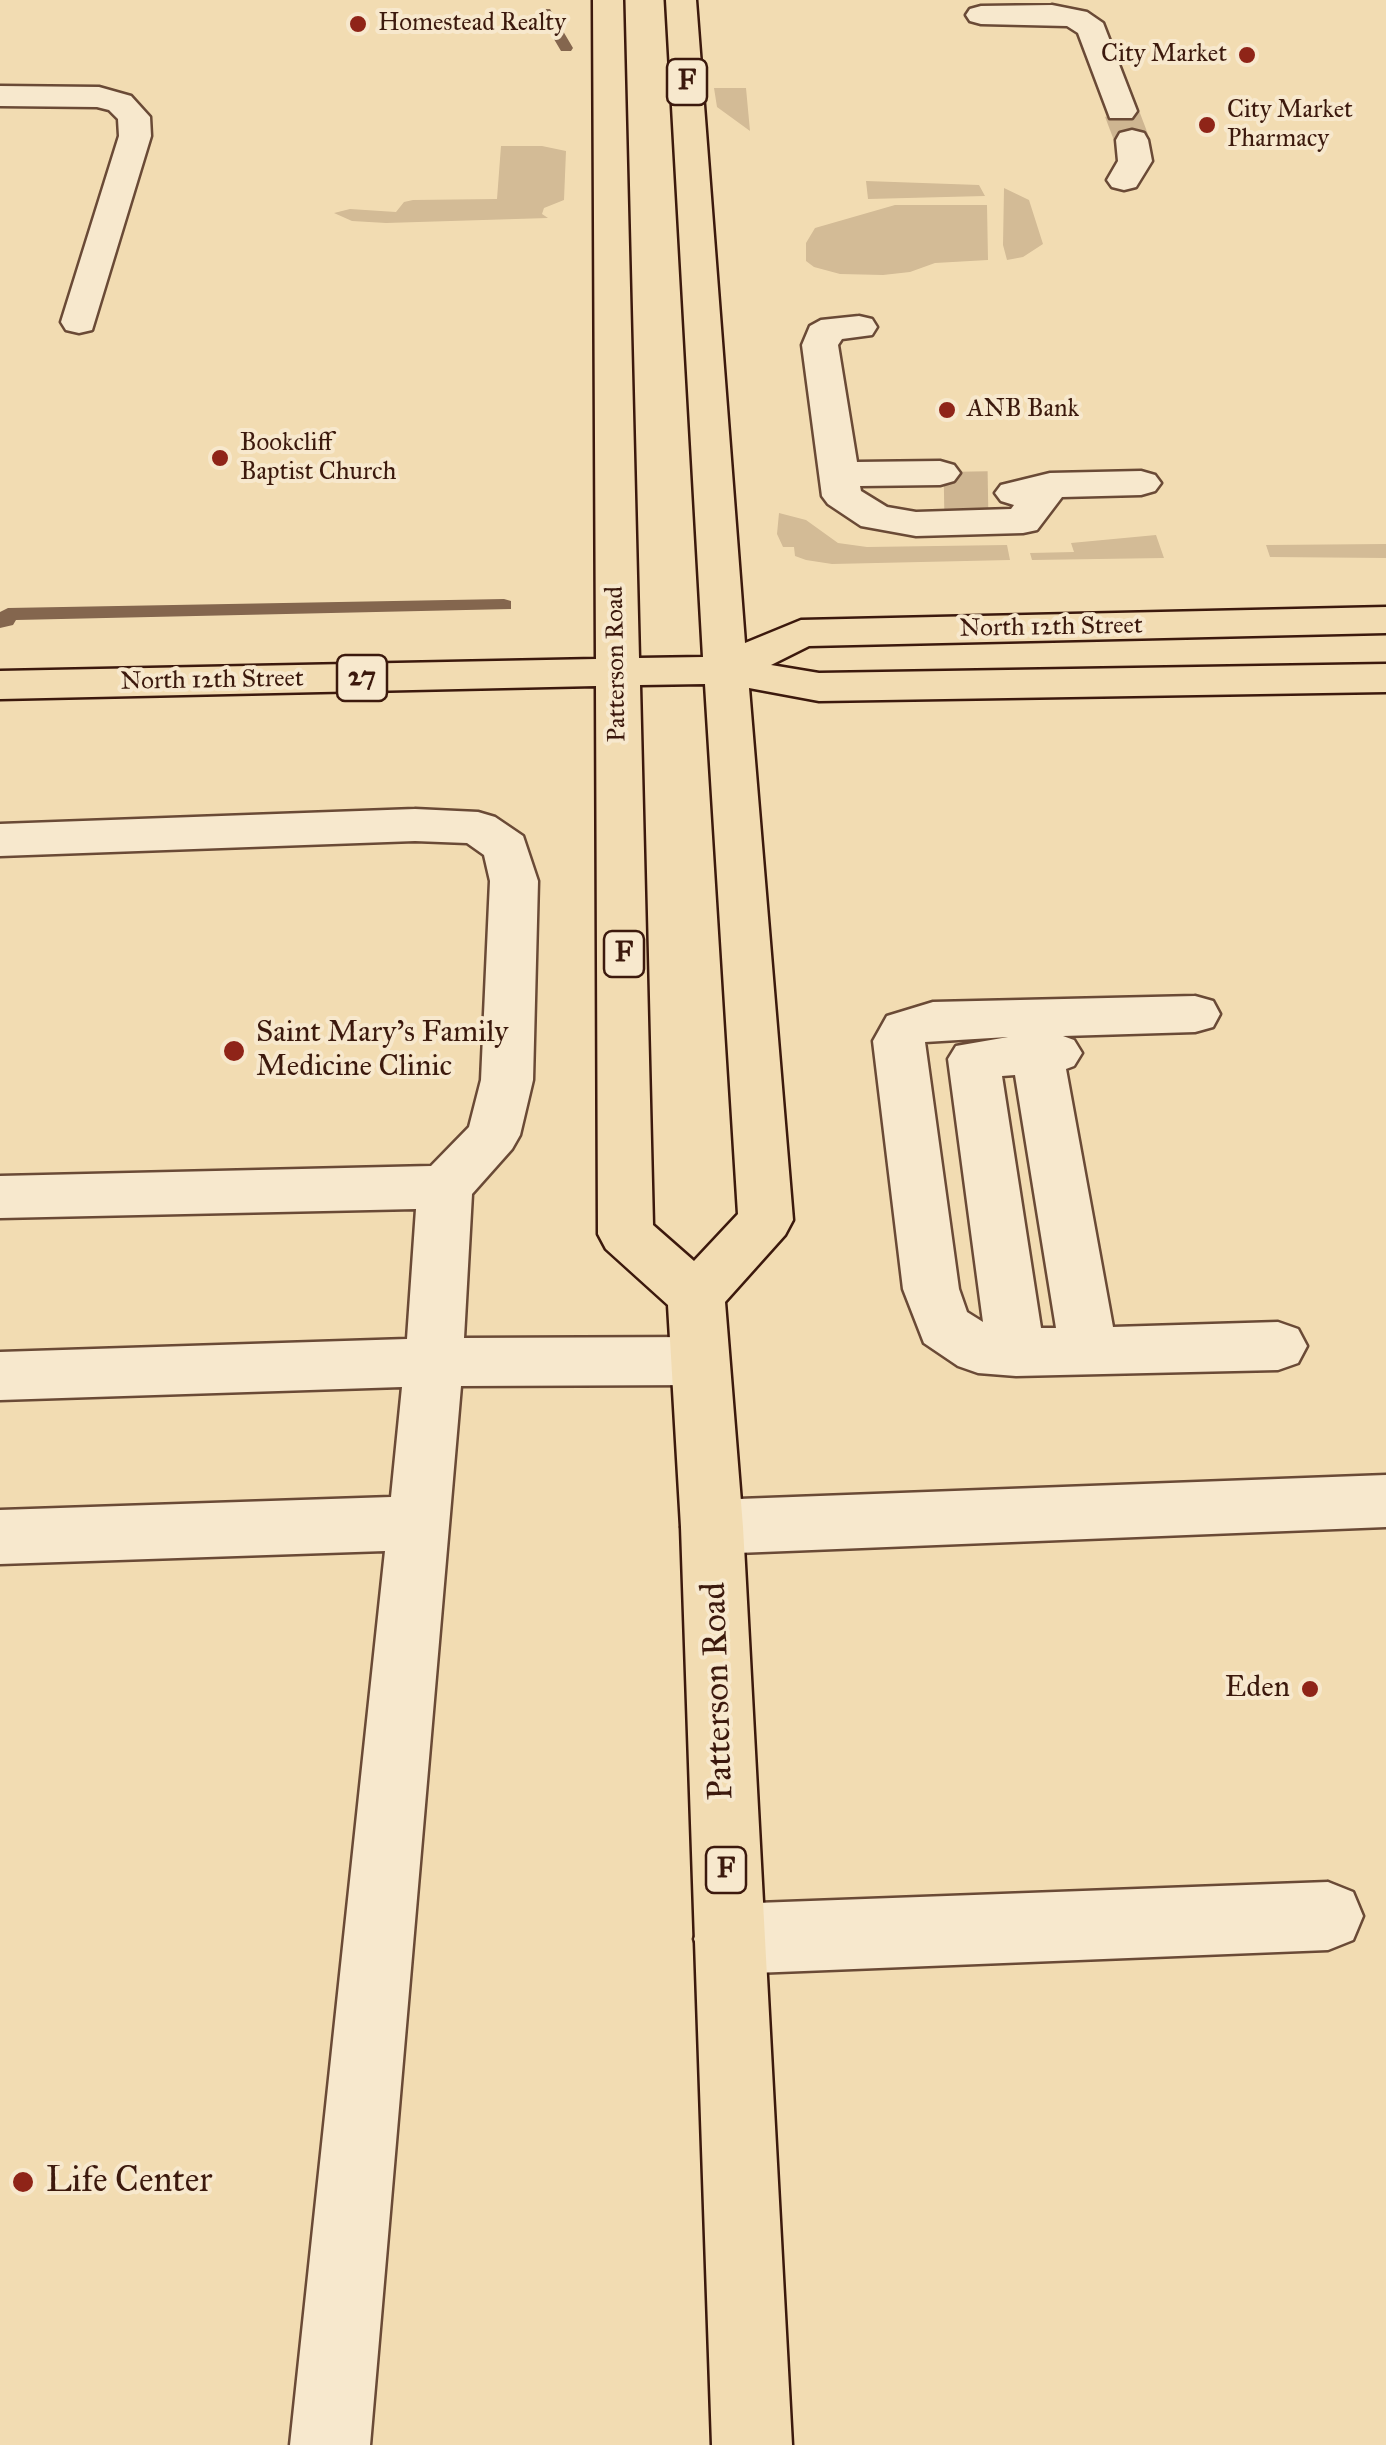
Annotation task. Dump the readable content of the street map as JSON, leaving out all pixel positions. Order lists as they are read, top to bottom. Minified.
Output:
{"streets":{"main road":["F","North 12th Street","Patterson Road","27"]},"crossings":[["North 12th Street","Patterson Road"]],"places":["Homestead Realty","City Market","City Market Pharmacy","ANB Bank","Bookcliff Baptist Church","Saint Mary's Family Medicine Clinic","Eden","Life Center"]}
